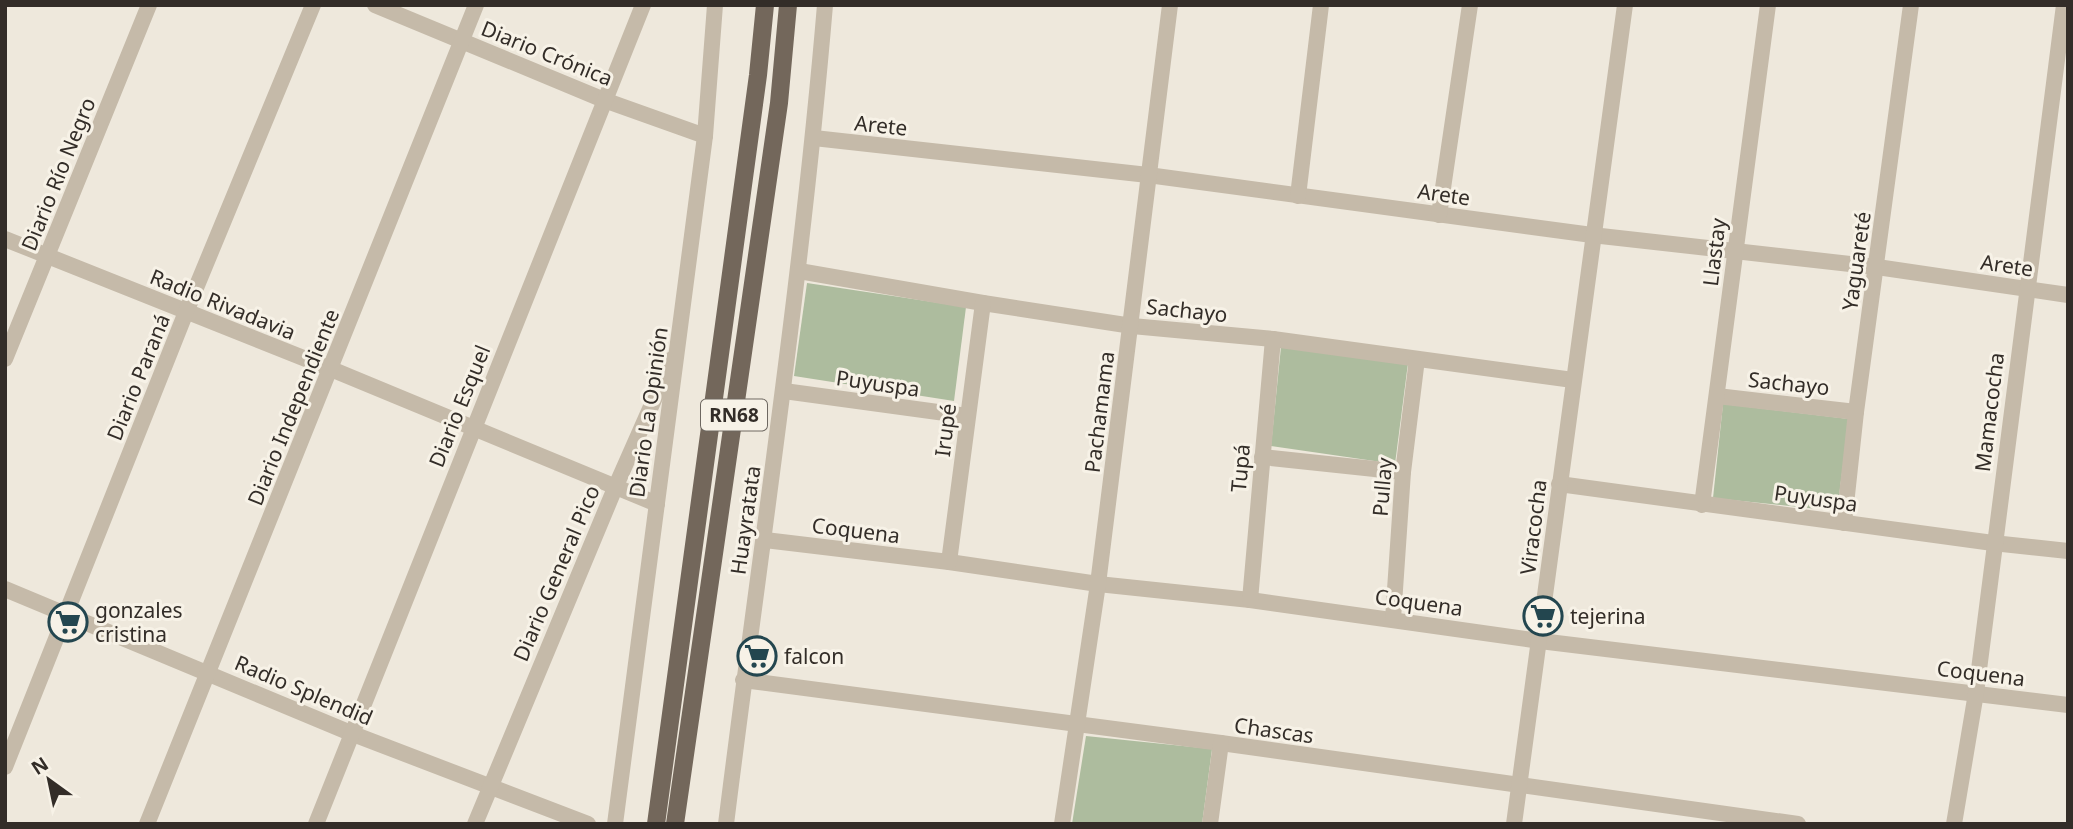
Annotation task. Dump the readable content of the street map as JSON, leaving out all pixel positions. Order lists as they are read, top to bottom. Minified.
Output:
{"streets":{"main road":["RN68"],"street":["Diario Crónica","Arete","Diario Río Negro","Llastay","Yaguareté","Radio Rivadavia","Sachayo","Diario Paraná","Puyuspa","Diario Esquel","Diario Independiente","Diario La Opinión","Pachamama","Mamacocha","Irupé","Tupá","Pullay","Huayratata","Viracocha","Coquena","Diario General Pico","Radio Splendid","Chascas"]},"crossings":[["Diario Crónica","Diario Esquel"],["Diario Crónica","Diario Independiente"],["Diario Crónica","Diario La Opinión"],["Arete","Llastay"],["Arete","Yaguareté"],["Arete","Pachamama"],["Arete","Mamacocha"],["Arete","Huayratata"],["Arete","Viracocha"],["Diario Río Negro","Radio Rivadavia"],["Llastay","Sachayo"],["Llastay","Puyuspa"],["Yaguareté","Sachayo"],["Yaguareté","Puyuspa"],["Radio Rivadavia","Diario Paraná"],["Radio Rivadavia","Diario Esquel"],["Radio Rivadavia","Diario Independiente"],["Radio Rivadavia","Diario La Opinión"],["Radio Rivadavia","Diario General Pico"],["Sachayo","Pachamama"],["Sachayo","Irupé"],["Sachayo","Tupá"],["Sachayo","Pullay"],["Sachayo","Huayratata"],["Sachayo","Viracocha"],["Diario Paraná","Radio Splendid"],["Puyuspa","Mamacocha"],["Puyuspa","Irupé"],["Puyuspa","Huayratata"],["Puyuspa","Viracocha"],["Diario Esquel","Radio Splendid"],["Diario Independiente","Radio Splendid"],["Diario La Opinión","Diario General Pico"],["Pachamama","Coquena"],["Pachamama","Chascas"],["Mamacocha","Coquena"],["Irupé","Coquena"],["Tupá","Coquena"],["Pullay","Coquena"],["Huayratata","Coquena"],["Huayratata","Chascas"],["Viracocha","Coquena"],["Viracocha","Chascas"],["Diario General Pico","Radio Splendid"]],"places":{"supermarket":["tejerina","gonzales cristina","falcon"]},"north":"top left"}
